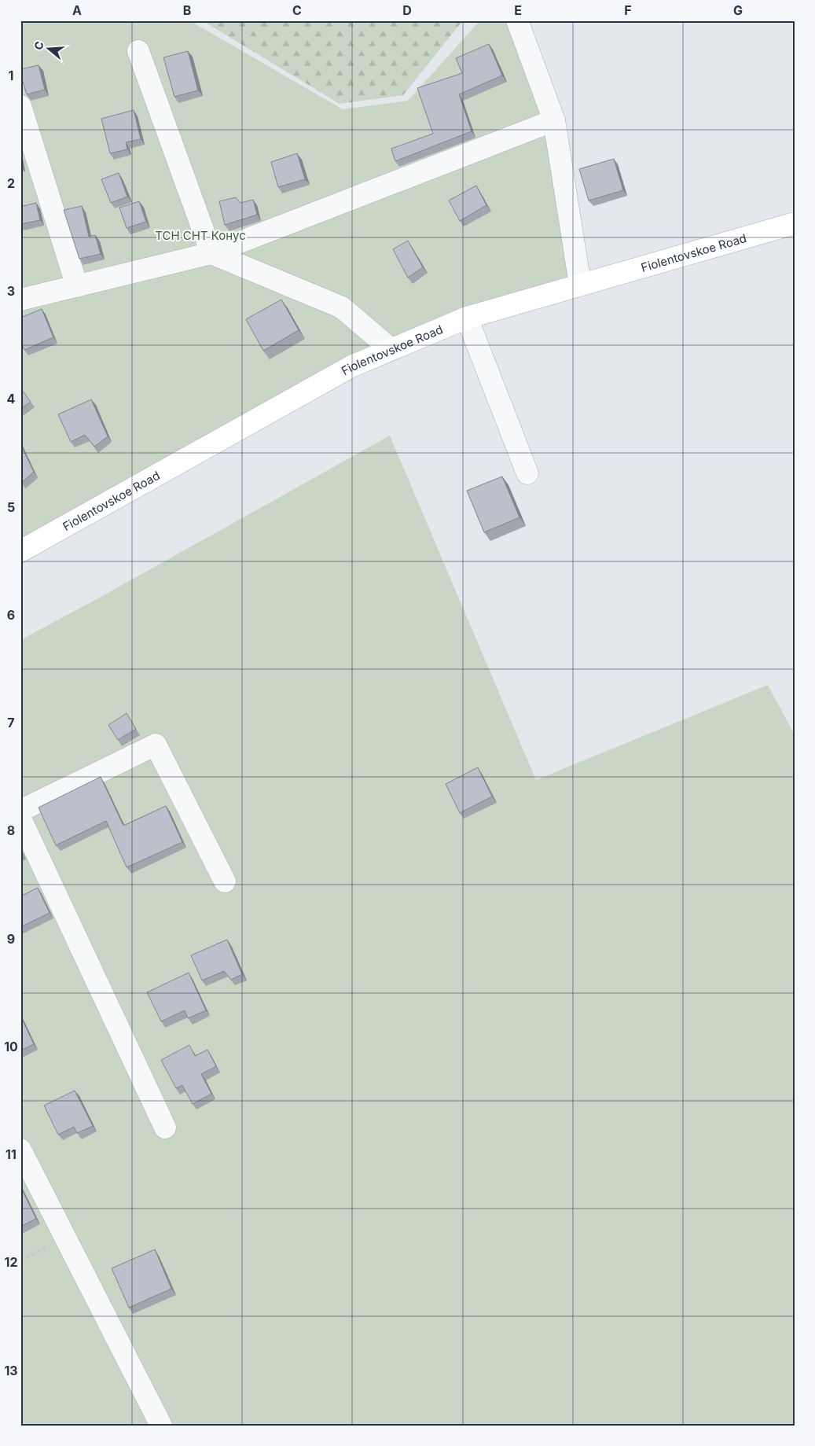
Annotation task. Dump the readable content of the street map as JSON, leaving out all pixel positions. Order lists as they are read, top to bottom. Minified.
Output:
{"streets":{"main road":["Fiolentovskoe Road"]},"parks":["ТСН СНТ Конус"],"north":"left","grid":{"columns":["A","B","C","D","E","F","G"],"rows":["1","2","3","4","5","6","7","8","9","10","11","12","13"]}}
